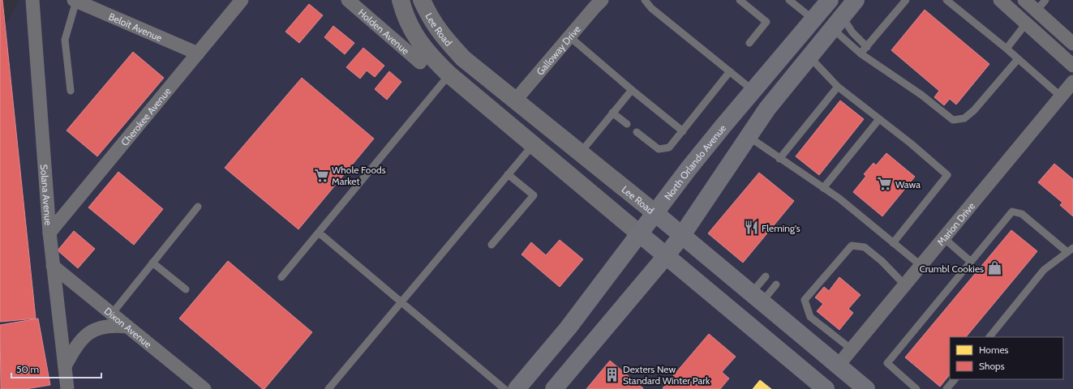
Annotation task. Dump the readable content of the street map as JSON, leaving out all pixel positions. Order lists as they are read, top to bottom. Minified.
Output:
{"streets":{"main road":["Lee Road","North Orlando Avenue"],"street":["Beloit Avenue","Holden Avenue","Galloway Drive","Cherokee Avenue","Solana Avenue","Marion Drive","Dixon Avenue"]},"crossings":[["Beloit Avenue","Cherokee Avenue"],["Lee Road","Galloway Drive"],["Lee Road","North Orlando Avenue"],["Lee Road","Marion Drive"],["Cherokee Avenue","Solana Avenue"],["Solana Avenue","Dixon Avenue"]],"places":{"supermarket":["Whole Foods Market","Wawa"],"restaurant":["Fleming's"],"shop":["Crumbl Cookies"],"building":["Dexters New Standard Winter Park"]},"legend":["Homes","Shops"],"scale_bar":"50 m"}
